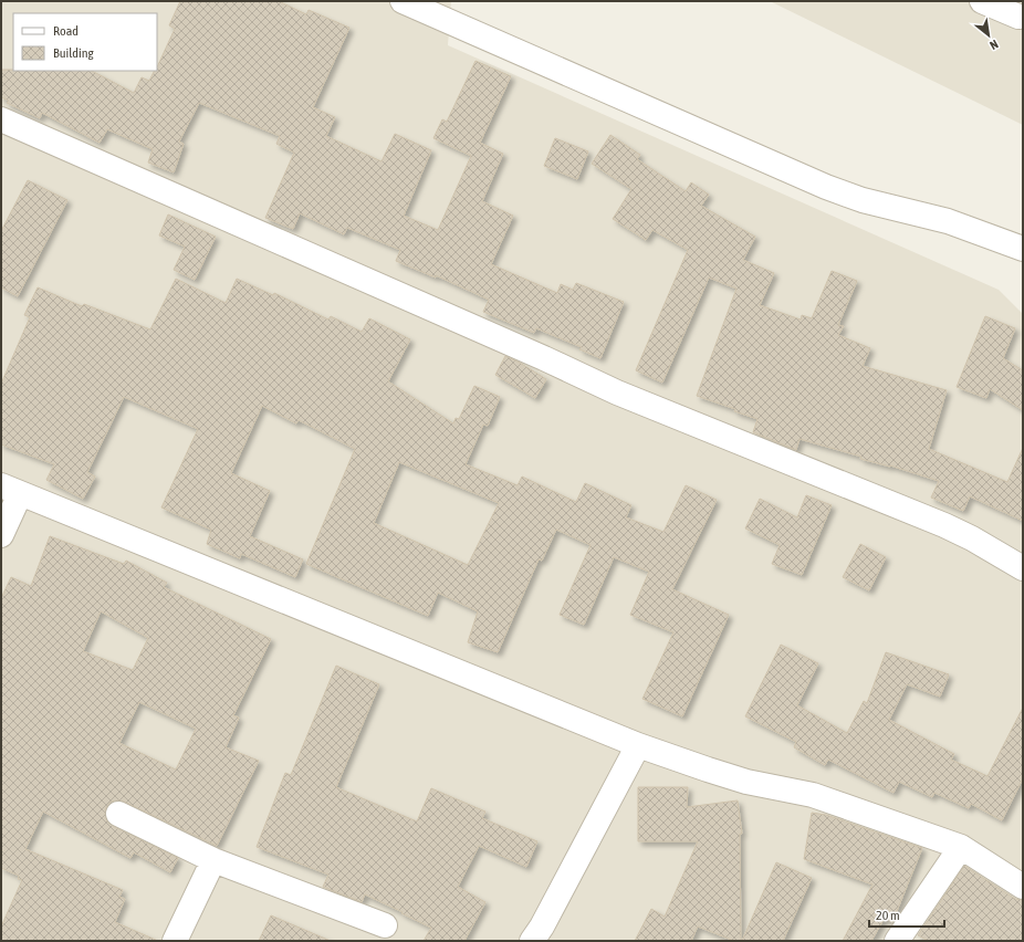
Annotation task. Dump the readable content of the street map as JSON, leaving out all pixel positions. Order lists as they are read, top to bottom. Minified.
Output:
{"legend":["Road","Building"],"scale_bar":"20 m","north":"bottom right"}
